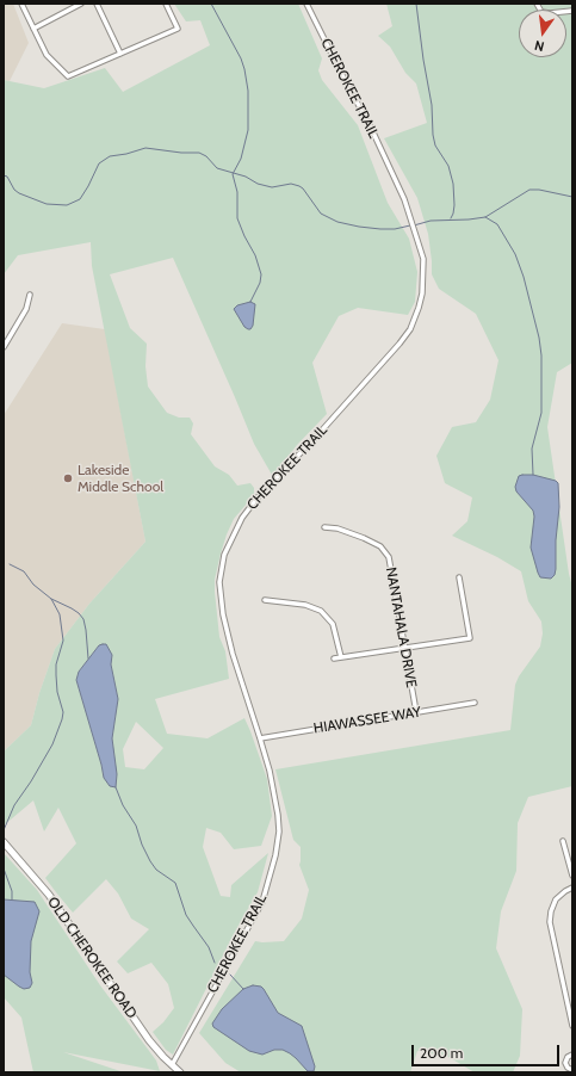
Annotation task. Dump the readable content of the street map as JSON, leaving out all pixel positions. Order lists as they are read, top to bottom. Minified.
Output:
{"streets":{"street":["CHEROKEE TRAIL","NANTAHALA DRIVE","HIAWASSEE WAY","OLD CHEROKEE ROAD"]},"crossings":[["CHEROKEE TRAIL","HIAWASSEE WAY"],["CHEROKEE TRAIL","OLD CHEROKEE ROAD"],["NANTAHALA DRIVE","HIAWASSEE WAY"]],"places":["Lakeside Middle School"],"scale_bar":"200 m","north":"bottom"}
